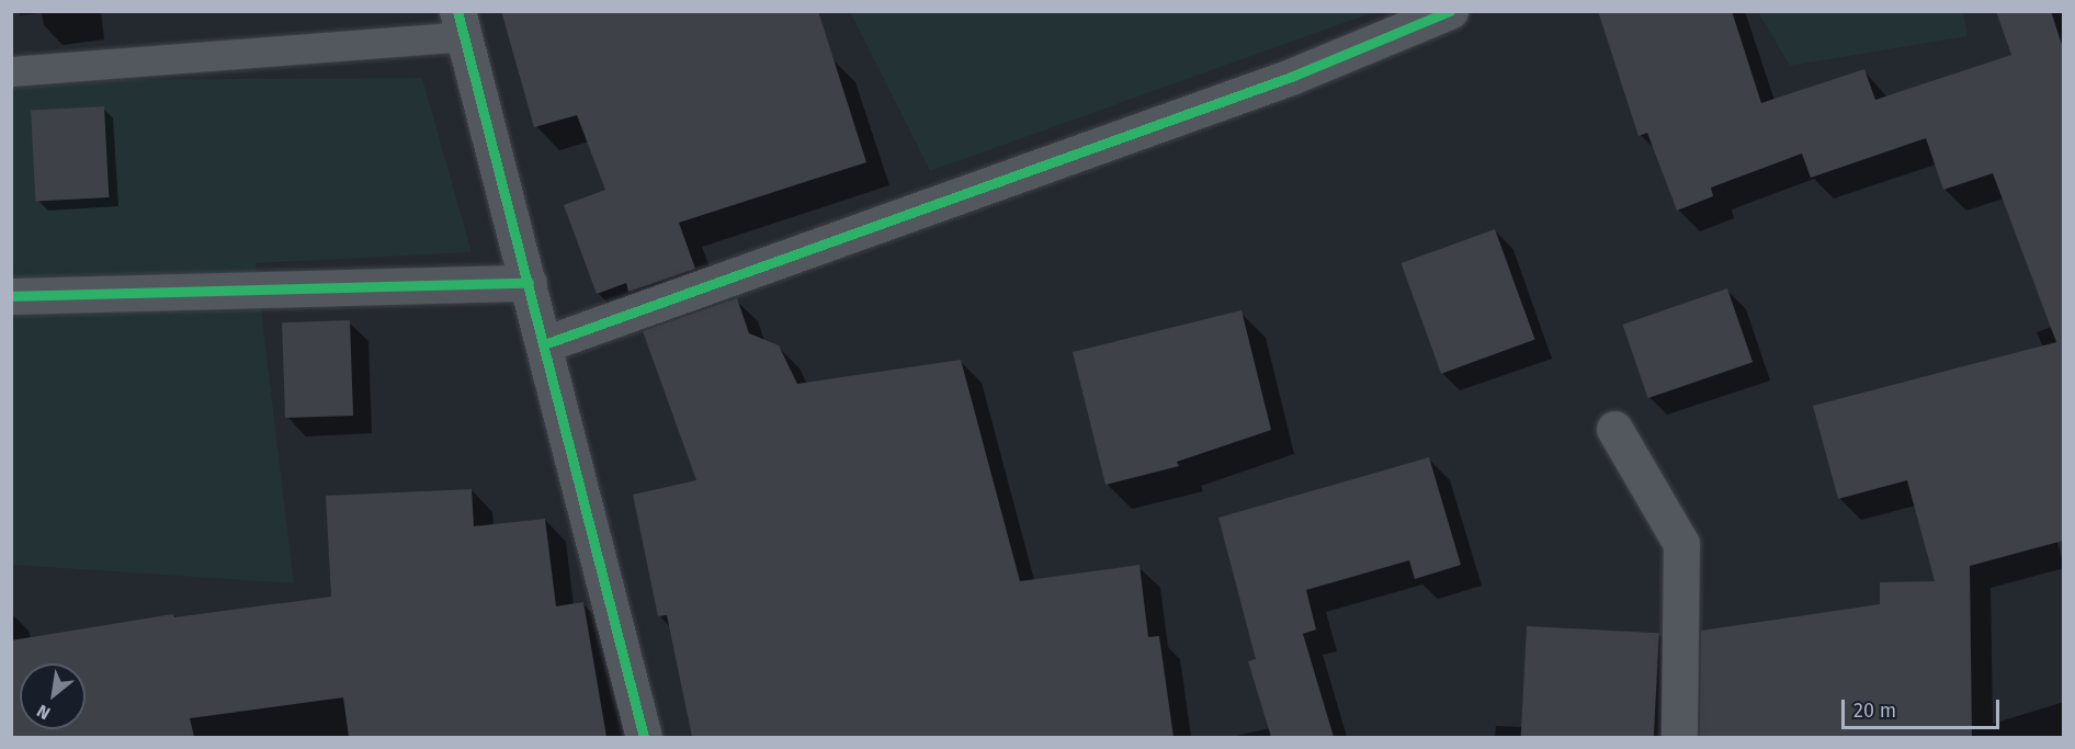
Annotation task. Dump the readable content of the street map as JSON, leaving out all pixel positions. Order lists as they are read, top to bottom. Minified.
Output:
{"scale_bar":"20 m","north":"bottom left"}
